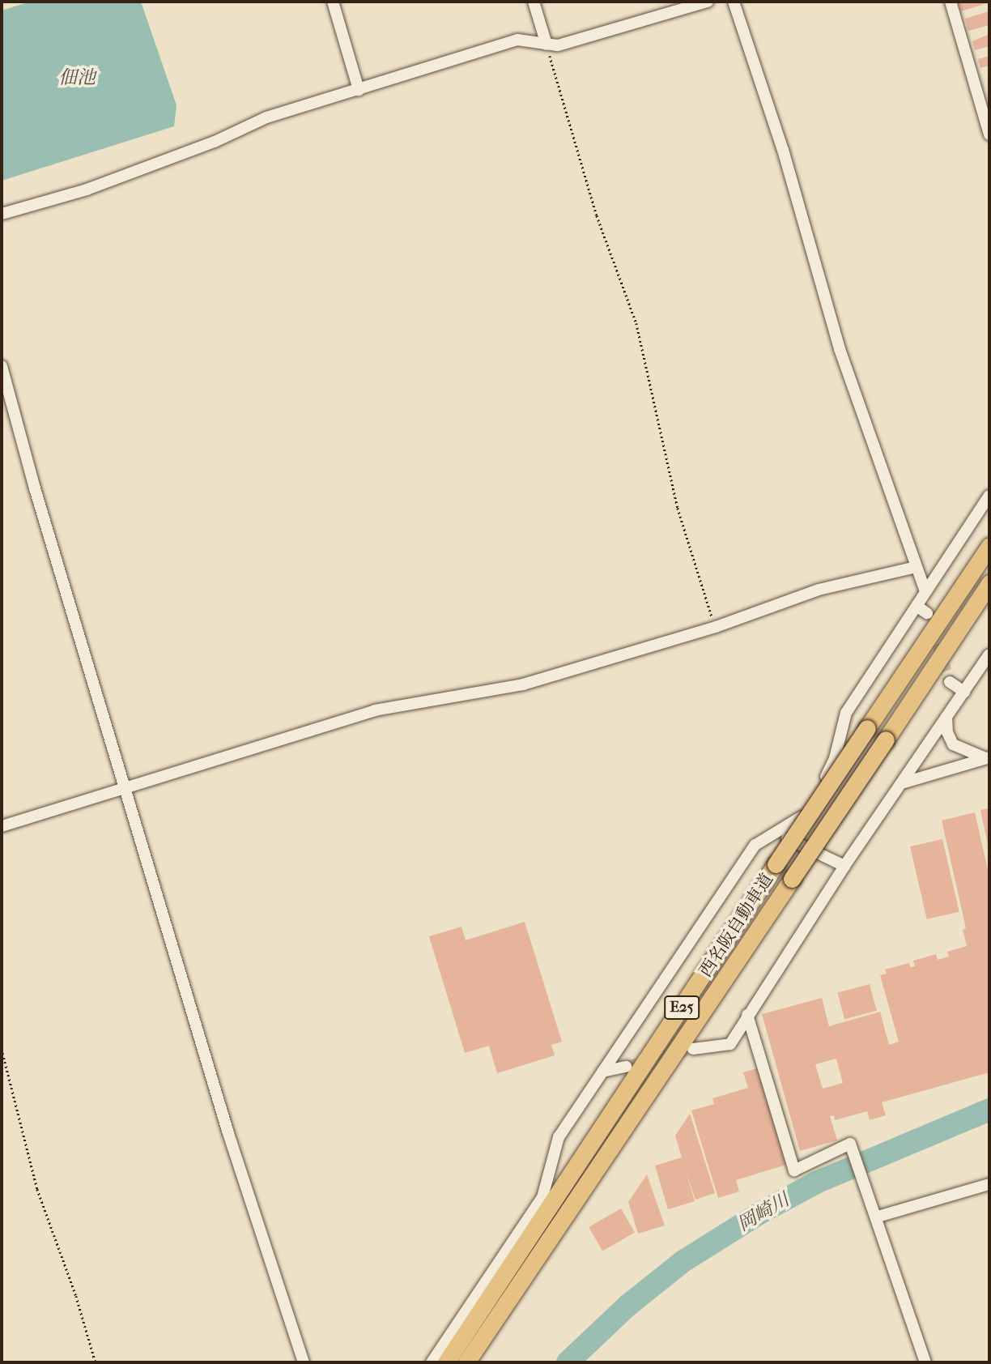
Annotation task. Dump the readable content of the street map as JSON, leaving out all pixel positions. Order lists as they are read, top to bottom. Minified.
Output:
{"streets":{"highway":["西名阪自動車道","E25"]},"water":["佃池","岡崎川"]}
